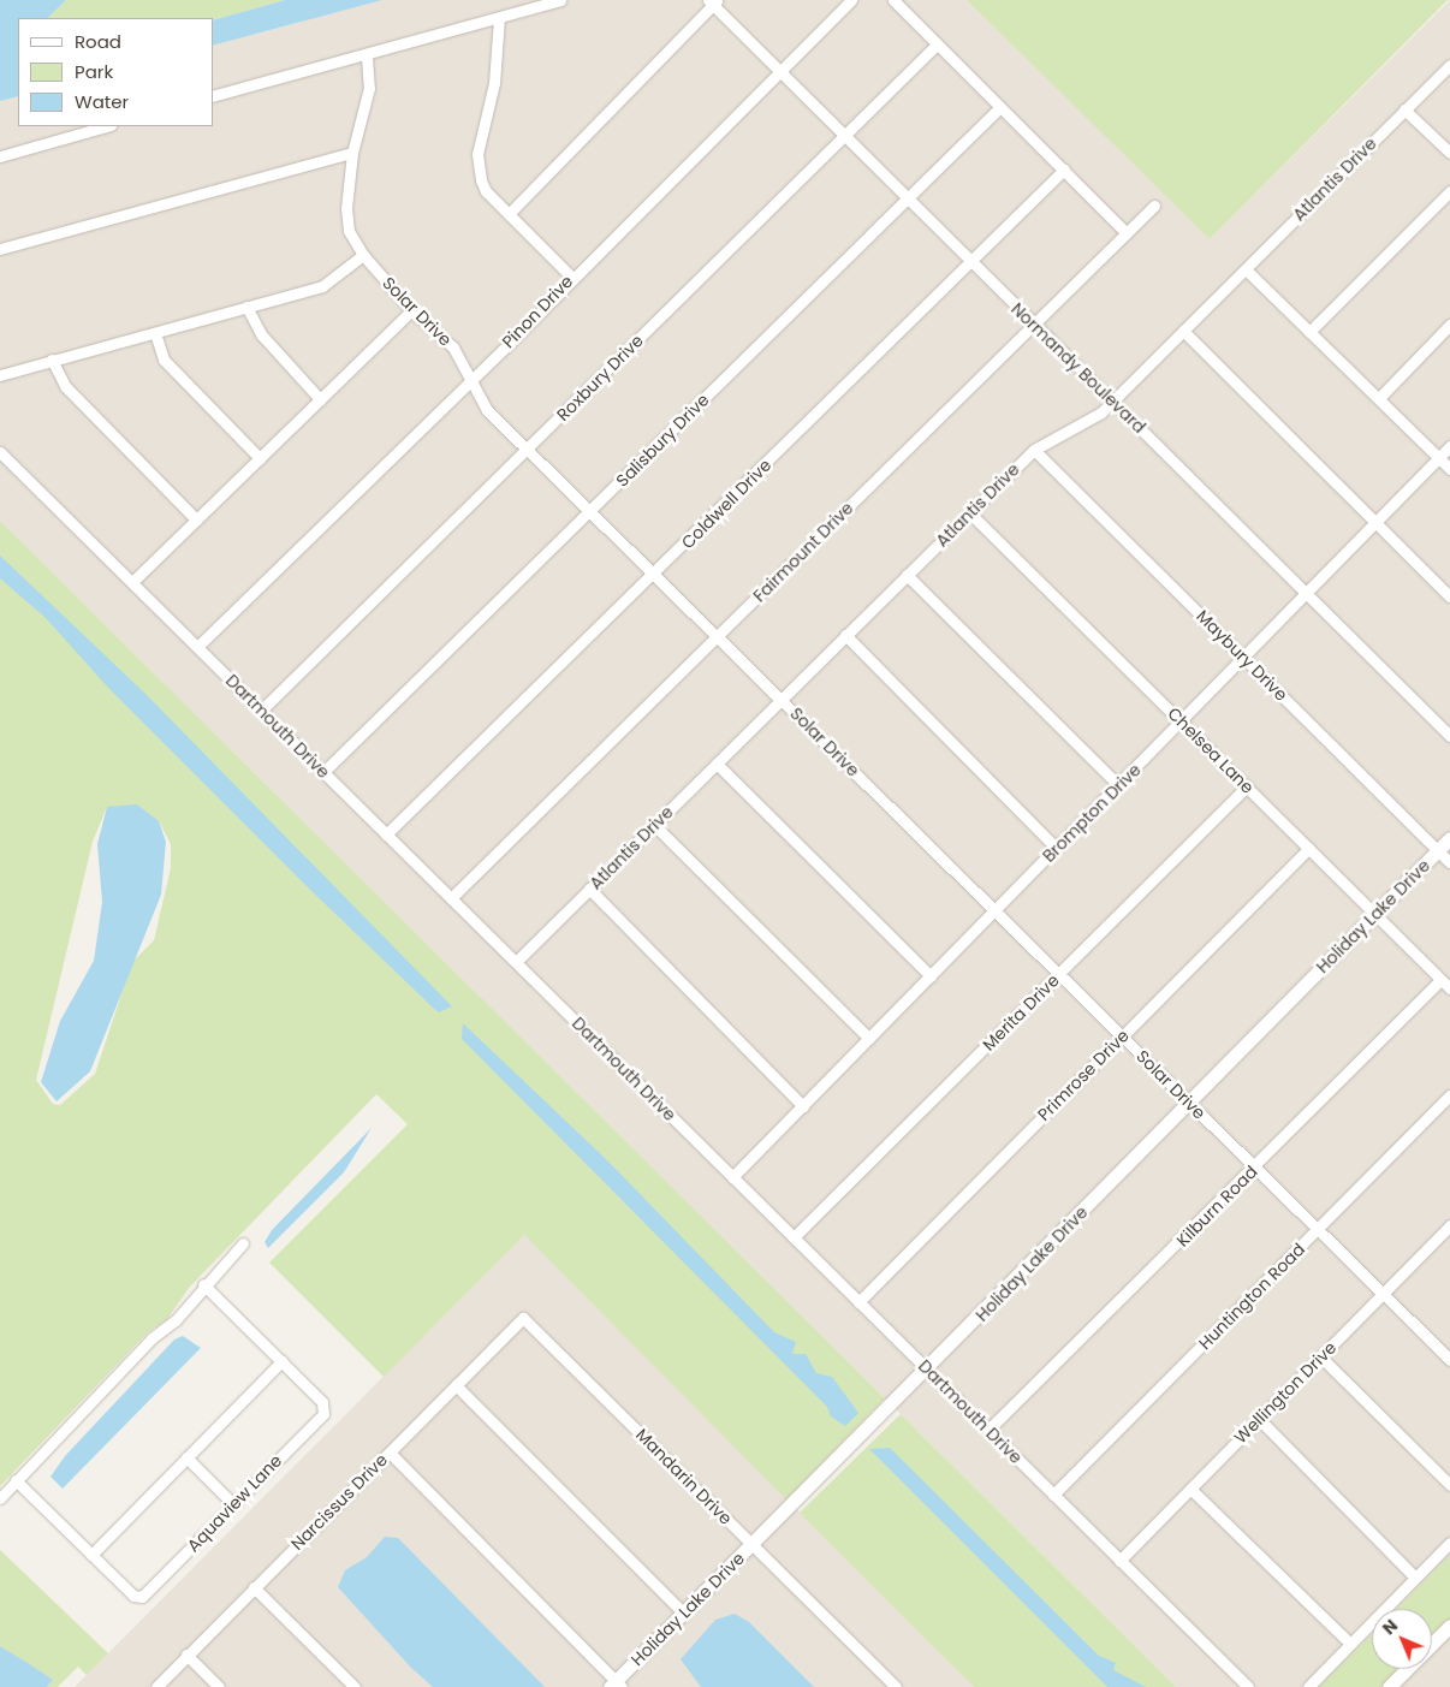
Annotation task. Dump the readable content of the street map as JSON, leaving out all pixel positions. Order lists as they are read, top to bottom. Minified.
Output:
{"streets":{"street":["Atlantis Drive","Solar Drive","Pinon Drive","Normandy Boulevard","Roxbury Drive","Salisbury Drive","Coldwell Drive","Fairmount Drive","Maybury Drive","Dartmouth Drive","Chelsea Lane","Brompton Drive","Holiday Lake Drive","Merita Drive","Primrose Drive","Kilburn Road","Huntington Road","Wellington Drive","Mandarin Drive","Narcissus Drive","Aquaview Lane"]},"crossings":[["Atlantis Drive","Solar Drive"],["Atlantis Drive","Normandy Boulevard"],["Atlantis Drive","Maybury Drive"],["Atlantis Drive","Dartmouth Drive"],["Atlantis Drive","Chelsea Lane"],["Solar Drive","Pinon Drive"],["Solar Drive","Roxbury Drive"],["Solar Drive","Salisbury Drive"],["Solar Drive","Coldwell Drive"],["Solar Drive","Fairmount Drive"],["Solar Drive","Brompton Drive"],["Solar Drive","Holiday Lake Drive"],["Solar Drive","Merita Drive"],["Solar Drive","Primrose Drive"],["Solar Drive","Kilburn Road"],["Solar Drive","Huntington Road"],["Solar Drive","Wellington Drive"],["Pinon Drive","Normandy Boulevard"],["Pinon Drive","Dartmouth Drive"],["Normandy Boulevard","Roxbury Drive"],["Normandy Boulevard","Salisbury Drive"],["Normandy Boulevard","Coldwell Drive"],["Normandy Boulevard","Fairmount Drive"],["Normandy Boulevard","Brompton Drive"],["Roxbury Drive","Dartmouth Drive"],["Salisbury Drive","Dartmouth Drive"],["Coldwell Drive","Dartmouth Drive"],["Fairmount Drive","Dartmouth Drive"],["Maybury Drive","Brompton Drive"],["Maybury Drive","Holiday Lake Drive"],["Dartmouth Drive","Brompton Drive"],["Dartmouth Drive","Holiday Lake Drive"],["Dartmouth Drive","Merita Drive"],["Dartmouth Drive","Primrose Drive"],["Dartmouth Drive","Kilburn Road"],["Dartmouth Drive","Huntington Road"],["Dartmouth Drive","Wellington Drive"],["Chelsea Lane","Brompton Drive"],["Chelsea Lane","Holiday Lake Drive"],["Chelsea Lane","Merita Drive"],["Chelsea Lane","Primrose Drive"],["Chelsea Lane","Kilburn Road"],["Holiday Lake Drive","Mandarin Drive"],["Mandarin Drive","Narcissus Drive"]],"legend":["Road","Park","Water"],"north":"top left"}
